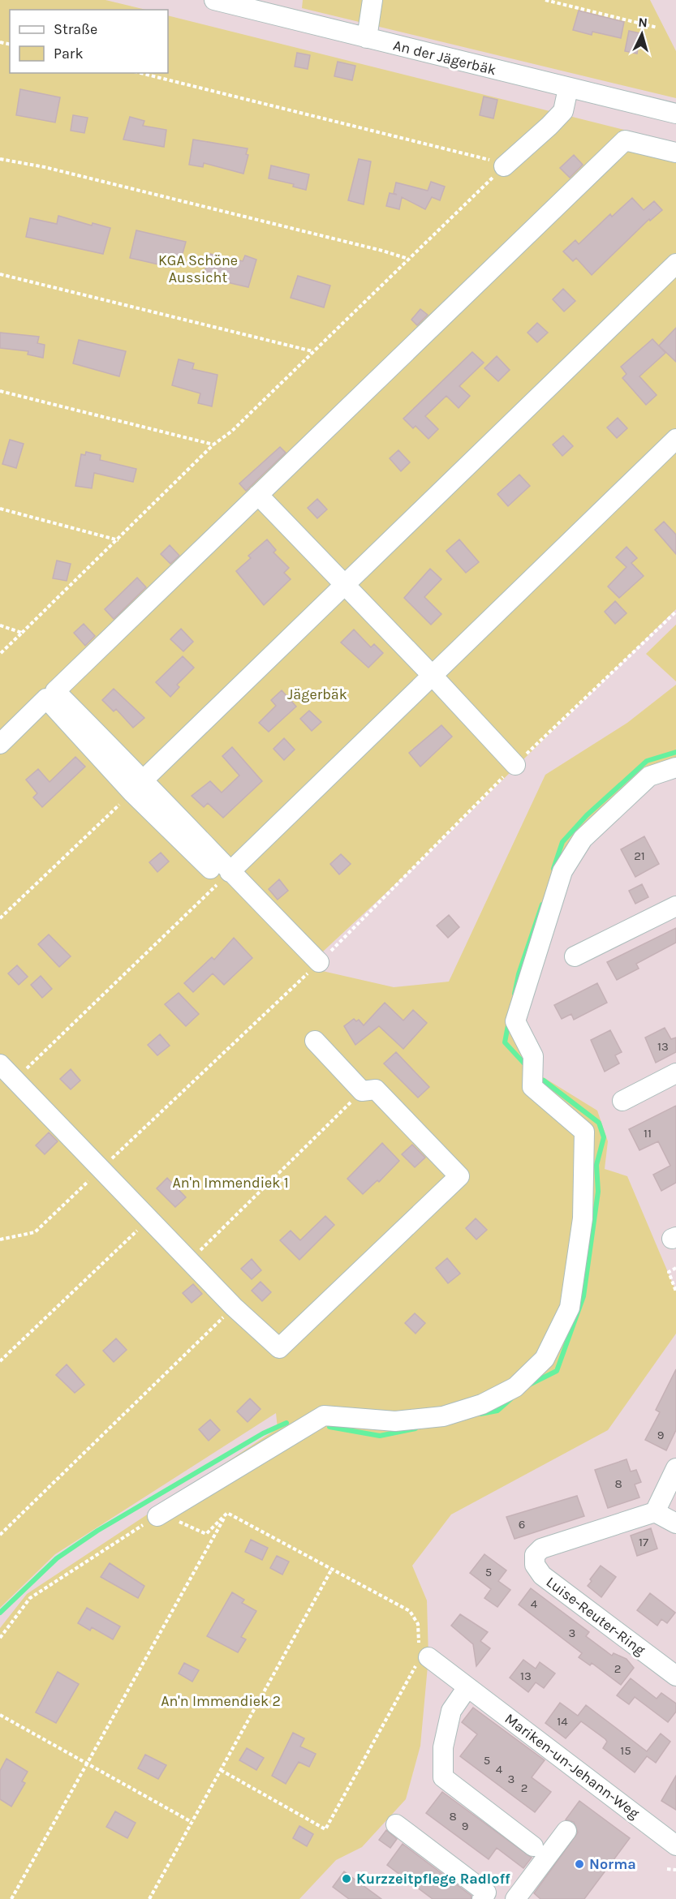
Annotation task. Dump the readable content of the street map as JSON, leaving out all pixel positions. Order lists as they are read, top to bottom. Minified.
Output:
{"streets":{"street":["An der Jägerbäk","Luise-Reuter-Ring","Mariken-un-Jehann-Weg"]},"parks":["KGA Schöne Aussicht","Jägerbäk","An'n Immendiek 1","An'n Immendiek 2"],"places":["Norma","Kurzzeitpflege Radloff"],"house_numbers":["21","13","11","9","8","6","17","5","4","3","2","13","14","15","5","4","3","2","8","9"],"legend":["Straße","Park"],"north":"top"}
